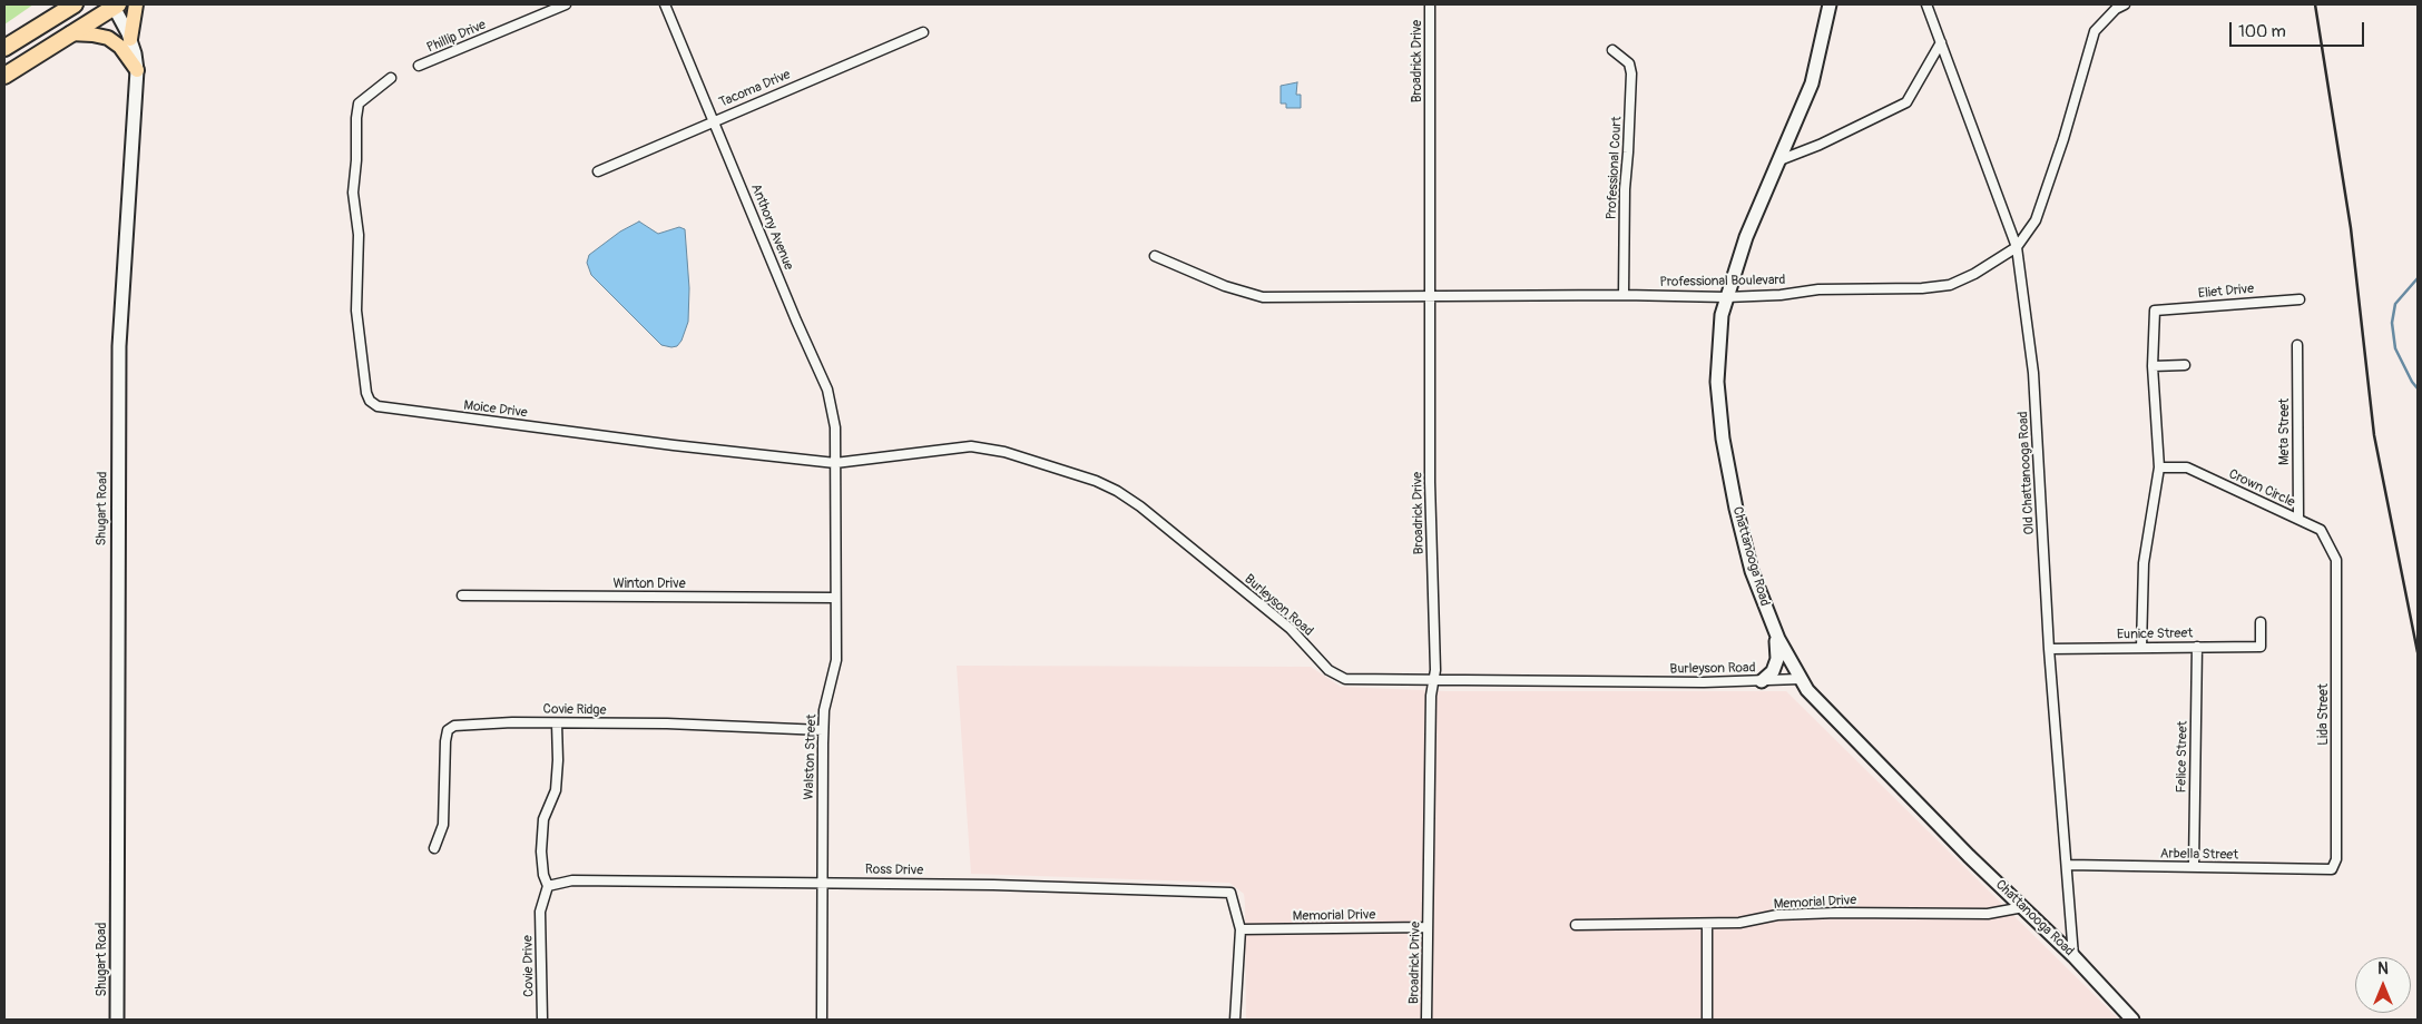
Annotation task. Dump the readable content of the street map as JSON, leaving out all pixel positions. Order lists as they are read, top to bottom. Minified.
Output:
{"streets":{"main road":["Shugart Road","Chattanooga Road"],"street":["Phillip Drive","Broadrick Drive","Tacoma Drive","Professional Court","Anthony Avenue","Professional Boulevard","Eliet Drive","Moice Drive","Meta Street","Old Chattanooga Road","Crown Circle","Winton Drive","Burleyson Road","Eunice Street","Covie Ridge","Lida Street","Walston Street","Felice Street","Arbella Street","Ross Drive","Memorial Drive","Covie Drive"]},"crossings":[["Broadrick Drive","Professional Boulevard"],["Broadrick Drive","Burleyson Road"],["Broadrick Drive","Memorial Drive"],["Tacoma Drive","Anthony Avenue"],["Professional Court","Professional Boulevard"],["Anthony Avenue","Moice Drive"],["Anthony Avenue","Burleyson Road"],["Anthony Avenue","Walston Street"],["Professional Boulevard","Old Chattanooga Road"],["Professional Boulevard","Chattanooga Road"],["Moice Drive","Burleyson Road"],["Moice Drive","Walston Street"],["Meta Street","Crown Circle"],["Old Chattanooga Road","Chattanooga Road"],["Old Chattanooga Road","Eunice Street"],["Old Chattanooga Road","Arbella Street"],["Crown Circle","Lida Street"],["Chattanooga Road","Burleyson Road"],["Chattanooga Road","Memorial Drive"],["Winton Drive","Walston Street"],["Burleyson Road","Walston Street"],["Eunice Street","Felice Street"],["Covie Ridge","Walston Street"],["Lida Street","Arbella Street"],["Walston Street","Ross Drive"],["Felice Street","Arbella Street"],["Ross Drive","Memorial Drive"],["Ross Drive","Covie Drive"]],"scale_bar":"100 m","north":"top"}
